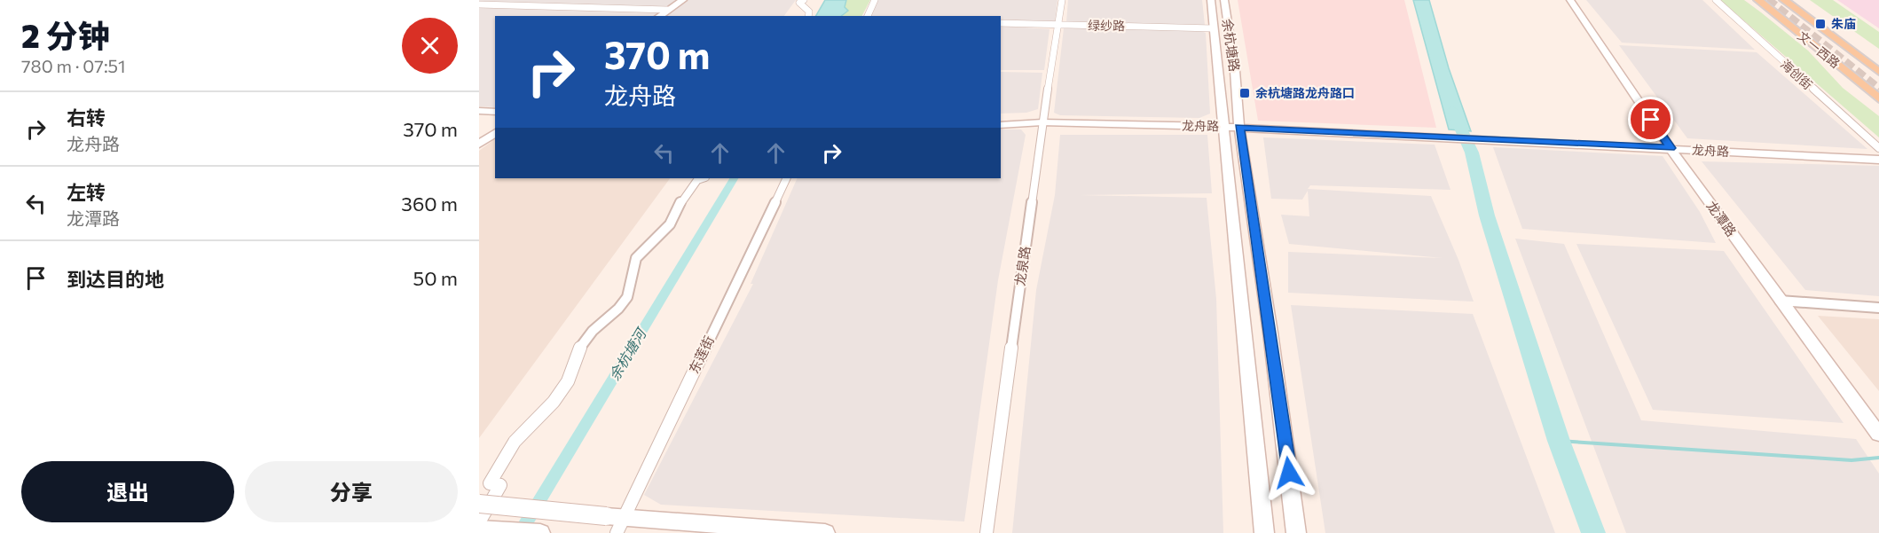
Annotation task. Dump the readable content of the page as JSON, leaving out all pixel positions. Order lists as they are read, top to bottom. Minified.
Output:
{"streets":{"main road":["文一西路"],"street":["绿纱路","余杭塘路","海创街","龙舟路","龙潭路","龙泉路","东莲街"]},"crossings":[["绿纱路","余杭塘路"],["绿纱路","龙泉路"],["余杭塘路","龙舟路"],["龙舟路","龙潭路"],["龙舟路","龙泉路"]],"water":["余杭塘河"],"places":{"transit":["朱庙","余杭塘路龙舟路口"]},"page":{"heading":["2 分钟","780 m · 07:51"],"turn":["370 m","龙舟路"],"list":[{"name":"右转","note":"龙舟路","value":"370 m"},{"name":"左转","note":"龙潭路","value":"360 m"},{"name":"到达目的地","value":"50 m"}],"buttons":["退出","分享"]}}
